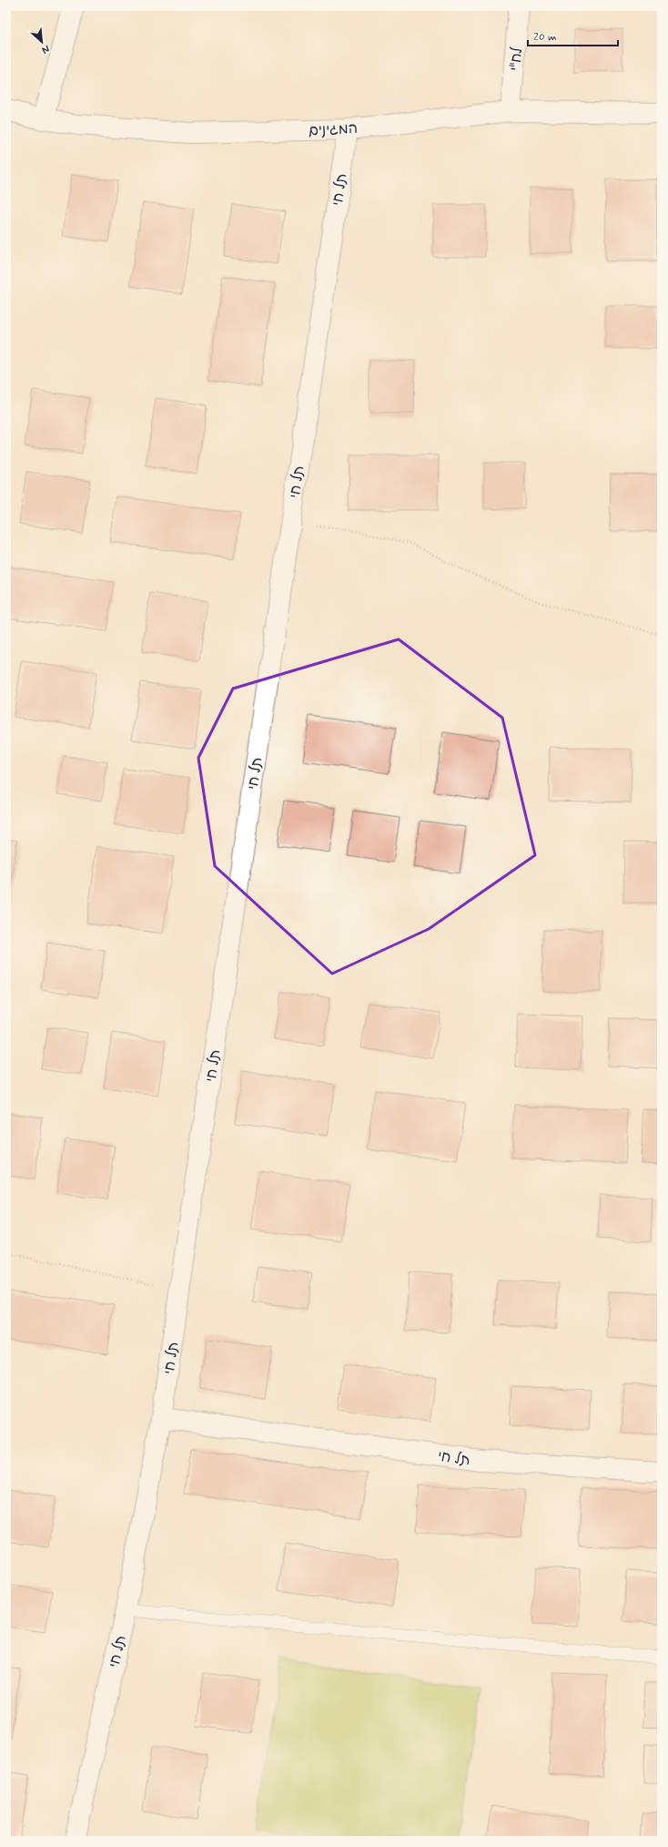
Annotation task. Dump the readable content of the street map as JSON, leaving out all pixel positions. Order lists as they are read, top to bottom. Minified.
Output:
{"streets":{"street":["לח\"י","המגינים","תל חי"]},"crossings":[["לח\"י","המגינים"],["המגינים","תל חי"]],"scale_bar":"20 m","north":"bottom right"}
